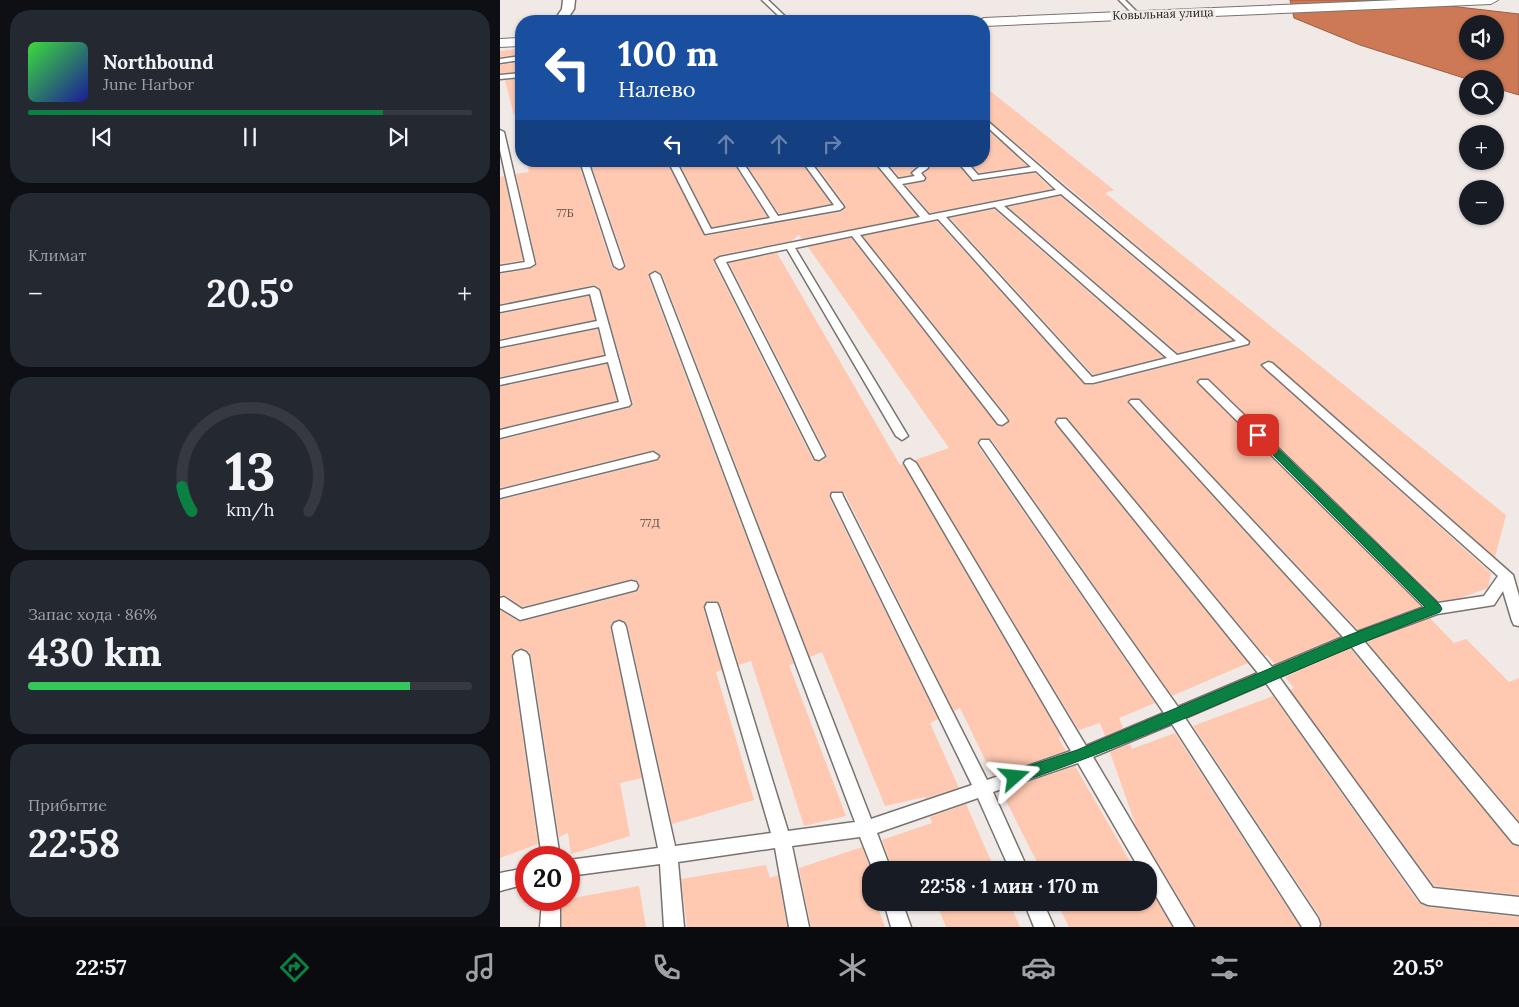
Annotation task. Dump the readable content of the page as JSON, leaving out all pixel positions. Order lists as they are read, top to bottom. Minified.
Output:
{"streets":{"main road":["Ковыльная улица"]},"house_numbers":["77Б","77Д"],"page":{"map_buttons":["+","−"],"turn":["100 m","Налево"],"song":["Northbound","June Harbor"],"tile":["Климат",["Запас хода · 86%","430 km"],["Прибытие","22:58"]],"heat":["−","20.5°","+"],"limit":"20","trip":"22:58 · 1 мин · 170 m","tabs":["22:57","20.5°"],"gauge":["13","km/h"]}}
